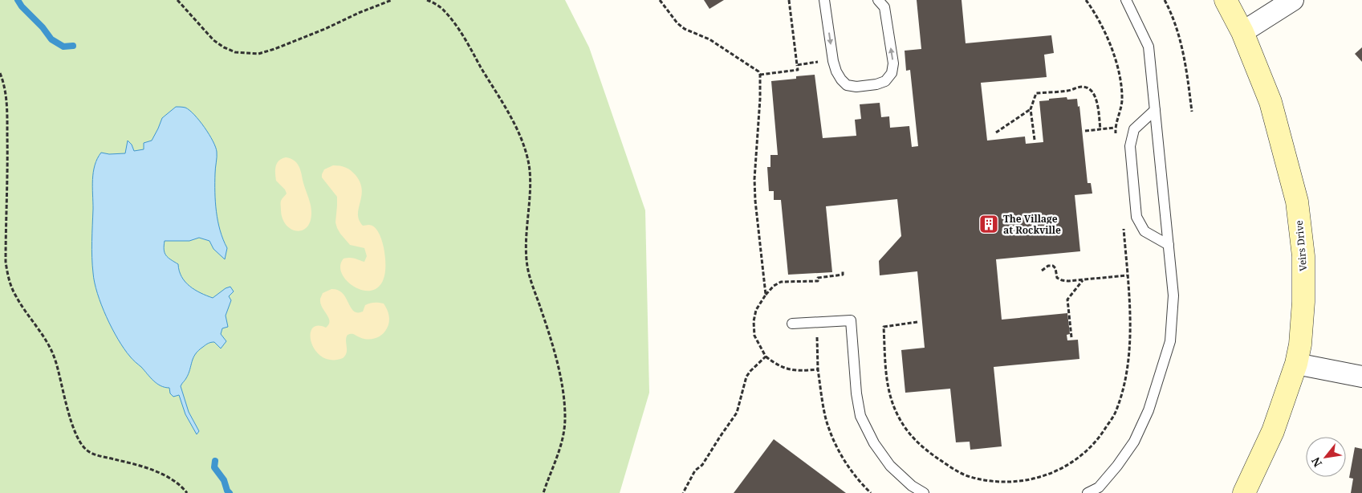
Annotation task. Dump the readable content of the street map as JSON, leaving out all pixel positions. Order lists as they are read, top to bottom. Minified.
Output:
{"streets":{"street":["Veirs Drive"]},"places":{"building":["The Village at Rockville"]},"north":"bottom left"}
